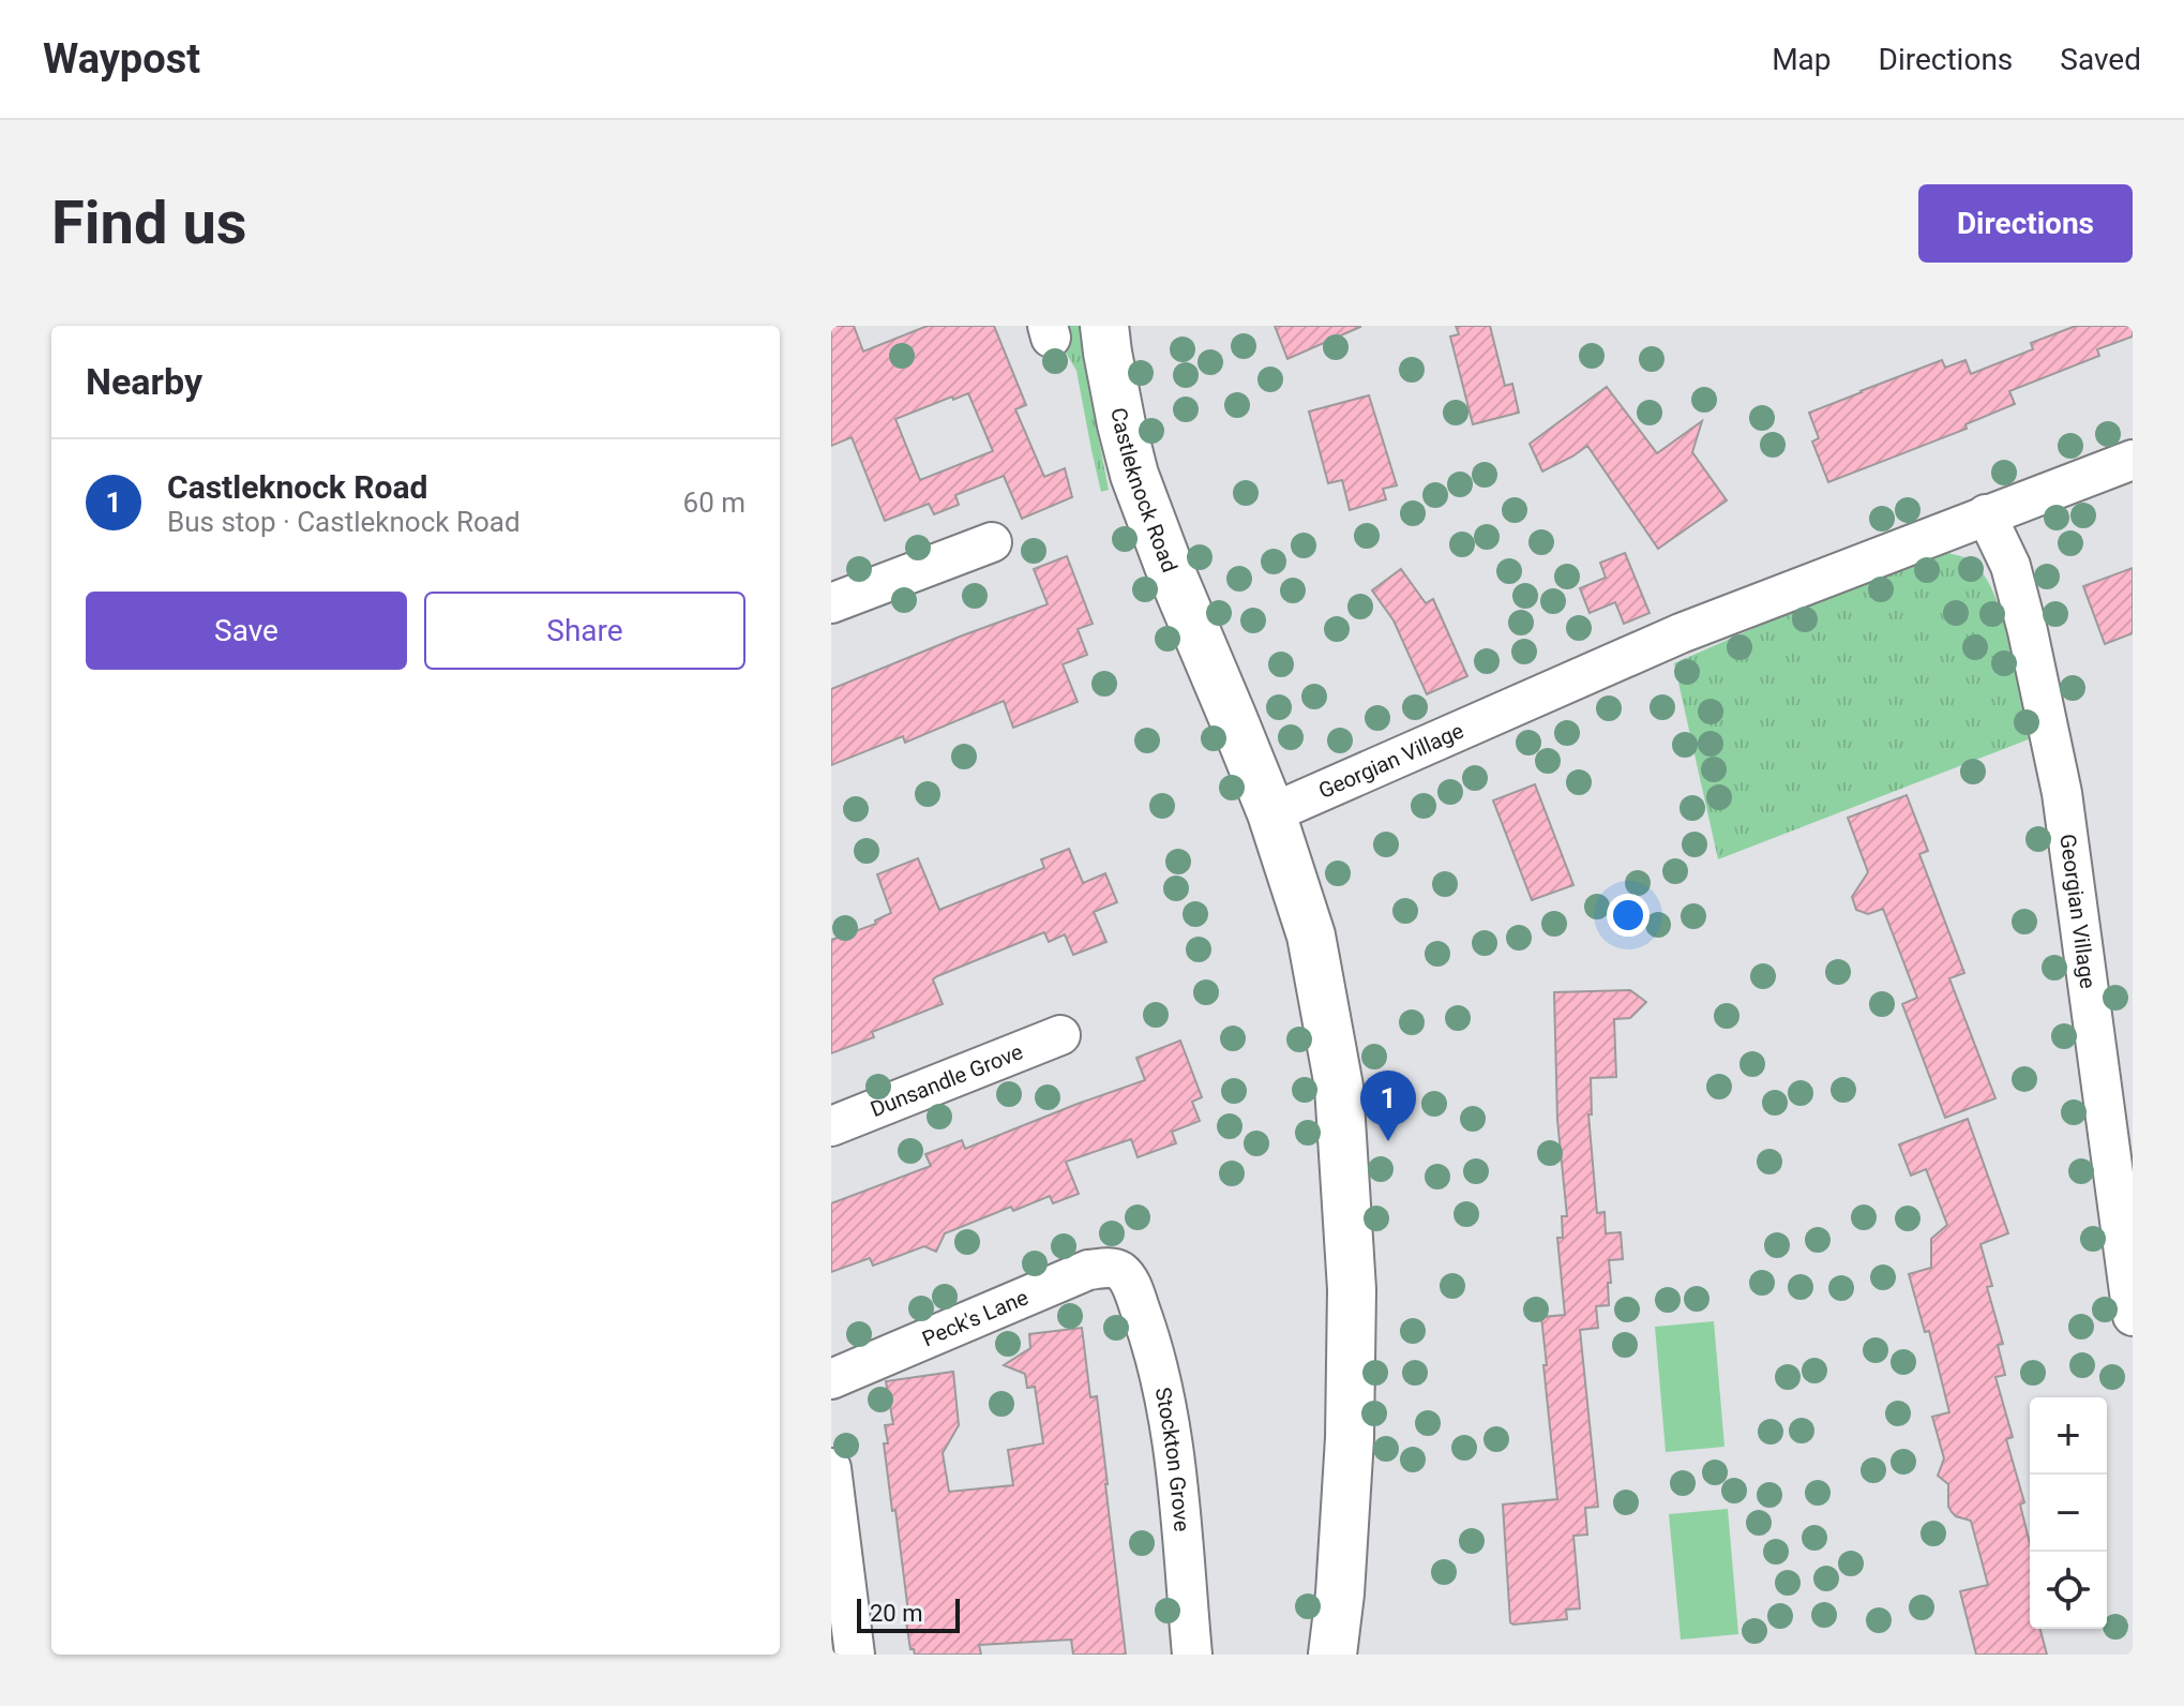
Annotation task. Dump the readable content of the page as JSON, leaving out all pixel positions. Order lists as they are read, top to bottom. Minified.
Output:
{"streets":{"main road":["Castleknock Road"],"street":["Georgian Village","Dunsandle Grove","Peck's Lane","Stockton Grove"]},"crossings":[["Castleknock Road","Georgian Village"],["Peck's Lane","Stockton Grove"]],"scale_bar":"20 m","page":{"header":"Waypost","nav":["Map","Directions","Saved"],"buttons":["Directions",["Save","Share"]],"title":"Find us","heading":"Nearby","list":[{"mark":"1","name":"Castleknock Road","note":"Bus stop · Castleknock Road","value":"60 m"}],"pins":"1","map_buttons":["+","−"],"scale":"20 m"}}
